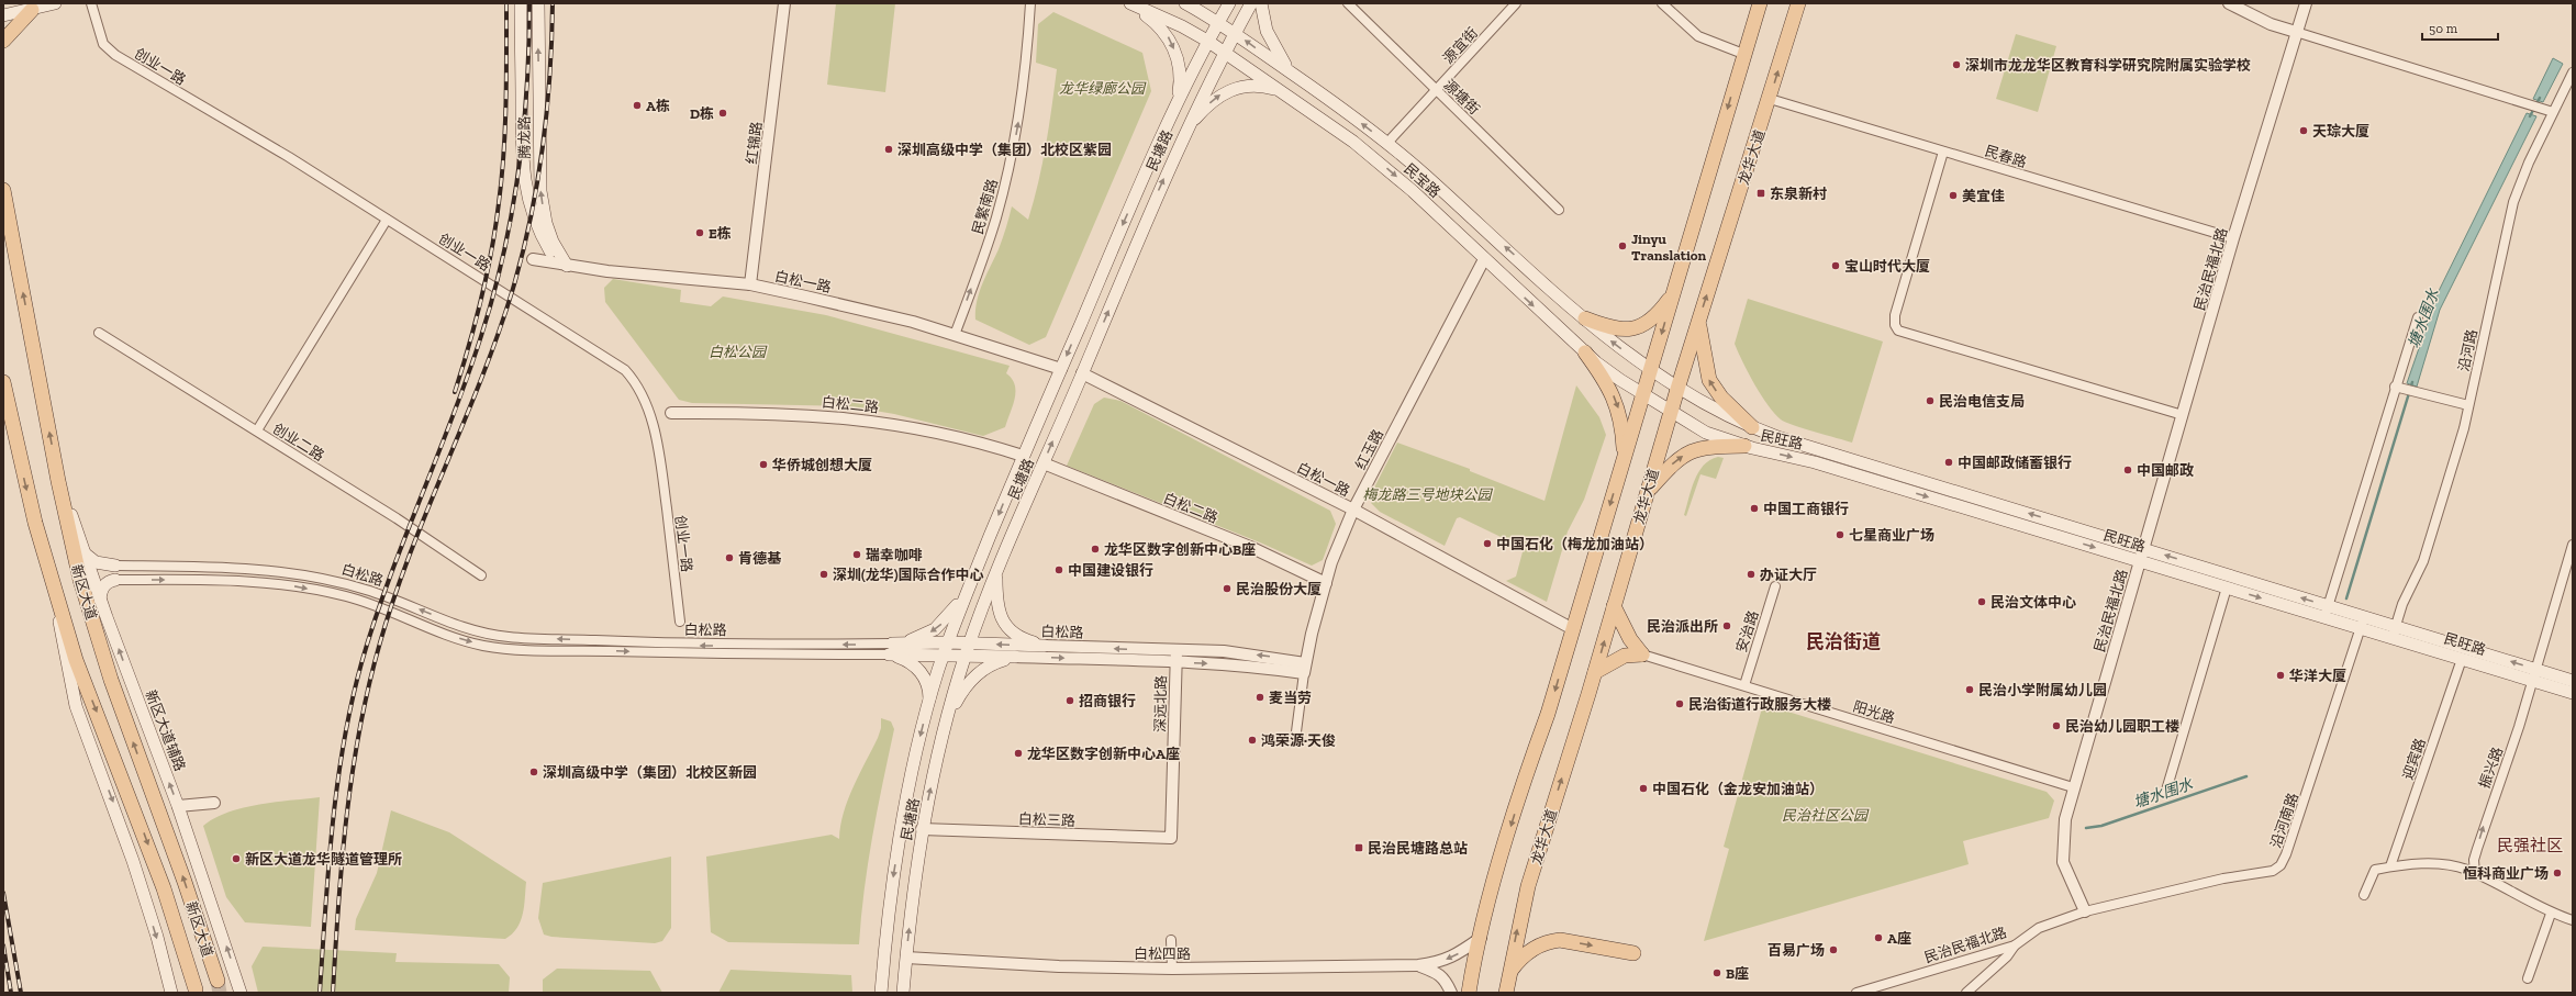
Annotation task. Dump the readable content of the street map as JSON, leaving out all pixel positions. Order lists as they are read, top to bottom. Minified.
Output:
{"streets":{"main road":["腾龙路","民塘路","龙华大道","民宝路","民旺路","白松路","新区大道","新区大道辅路"],"street":["源宜街","创业一路","源塘街","红锦路","民春路","民繁南路","民治民福北路","白松一路","沿河路","白松二路","创业二路","红玉路","安治路","深远北路","阳光路","迎宾路","振兴路","白松三路","沿河南路","白松四路"]},"crossings":[["源宜街","源塘街"],["源宜街","民宝路"],["腾龙路","白松一路"],["红锦路","白松一路"],["民塘路","民宝路"],["民塘路","白松一路"],["民塘路","白松二路"],["民塘路","白松路"],["民塘路","白松三路"],["民塘路","白松四路"],["民春路","龙华大道"],["民春路","民治民福北路"],["龙华大道","民宝路"],["龙华大道","民旺路"],["民宝路","民旺路"],["民宝路","红玉路"],["民繁南路","白松一路"],["民治民福北路","民旺路"],["民治民福北路","阳光路"],["民治民福北路","沿河南路"],["白松一路","红玉路"],["沿河路","民旺路"],["白松二路","红玉路"],["民旺路","迎宾路"],["民旺路","振兴路"],["民旺路","沿河南路"],["红玉路","白松路"],["白松路","深远北路"],["新区大道","新区大道辅路"],["安治路","阳光路"],["深远北路","白松三路"]],"one_way":["民繁南路","振兴路"],"districts":["民治街道","民强社区"],"water":["塘水围水"],"parks":["龙华绿廊公园","白松公园","梅龙路三号地块公园","民治社区公园"],"places":{"other":["深圳市龙龙华区教育科学研究院附属实验学校","A栋","D栋","天琮大厦","深圳高级中学（集团）北校区紫园","美宜佳","E栋","Jinyu Translation","宝山时代大厦","民治电信支局","中国邮政储蓄银行","华侨城创想大厦","中国邮政","中国工商银行","七星商业广场","中国石化（梅龙加油站）","龙华区数字创新中心B座","瑞幸咖啡","肯德基","中国建设银行","深圳(龙华)国际合作中心","办证大厅","民治股份大厦","民治文体中心","民治派出所","华洋大厦","民治小学附属幼儿园","麦当劳","招商银行","民治街道行政服务大楼","民治幼儿园职工楼","鸿荣源·天俊","龙华区数字创新中心A座","深圳高级中学（集团）北校区新园","中国石化（金龙安加油站）","新区大道龙华隧道管理所","恒科商业广场","A座","百易广场","B座"],"transit":["东泉新村","民治民塘路总站"]},"scale_bar":"50 m"}
